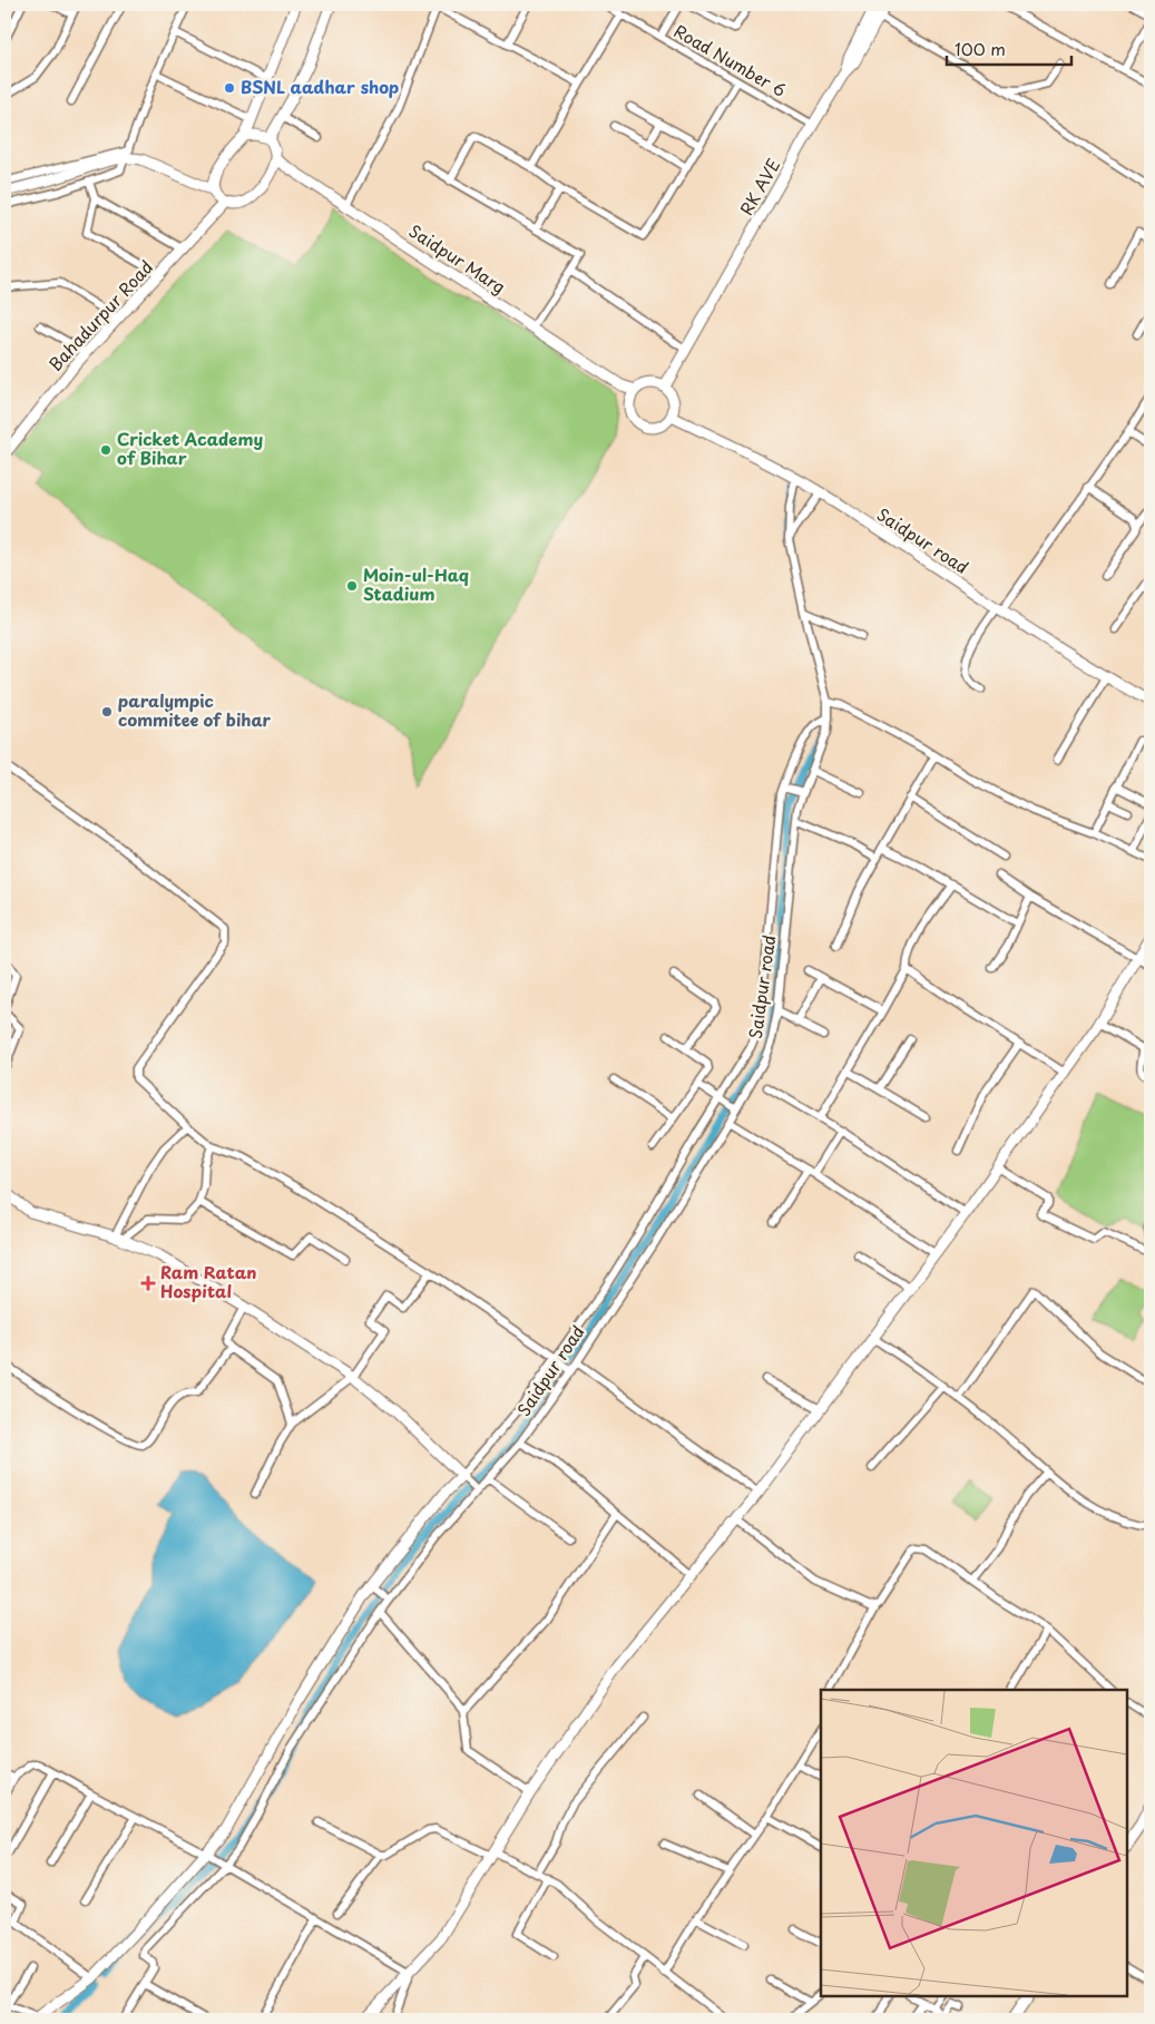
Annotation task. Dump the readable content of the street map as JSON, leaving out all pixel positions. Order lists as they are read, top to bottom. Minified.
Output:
{"streets":{"main road":["RK AVE","Saidpur Marg","Bahadurpur Road","Saidpur road"],"street":["Road Number 6"]},"crossings":[["Road Number 6","RK AVE"],["RK AVE","Saidpur road"],["Saidpur Marg","Bahadurpur Road"]],"places":{"other":["BSNL aadhar shop","Cricket Academy of Bihar","Moin-ul-Haq Stadium","paralympic commitee of bihar"],"health":["Ram Ratan Hospital"]},"scale_bar":"100 m"}
